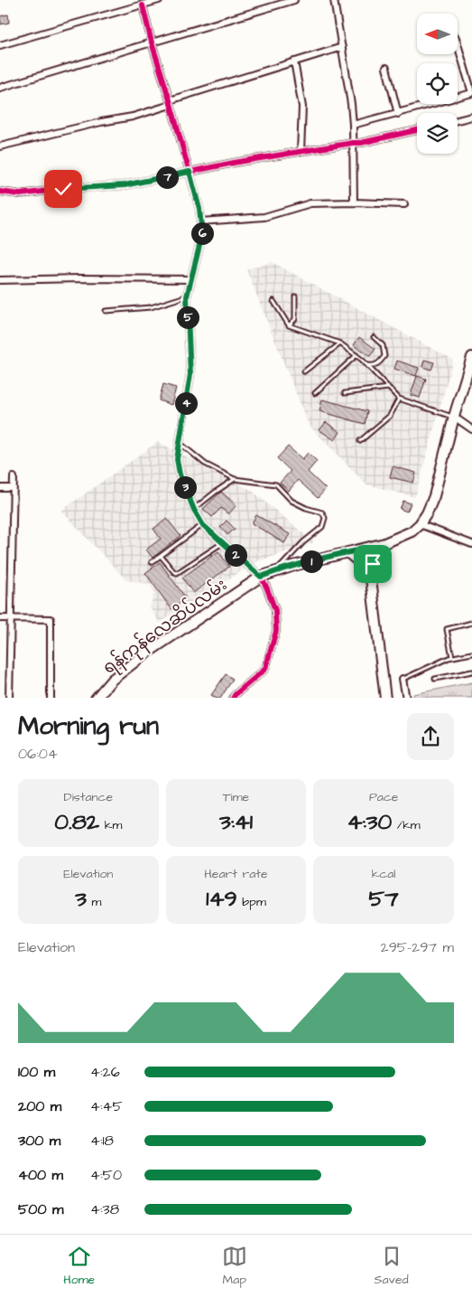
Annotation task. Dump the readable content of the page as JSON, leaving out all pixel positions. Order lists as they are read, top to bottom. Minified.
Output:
{"streets":{"main road":["ရန်ကုန်လေဆိပ်လမ်း"]},"north":"left","page":{"pins":["7","6","5","4","3","2","1"],"heading":["Morning run","06:04"],"stats":[["Distance","0.82 km"],["Time","3:41"],["Pace","4:30 /km"],["Elevation","3 m"],["Heart rate","149 bpm"],["kcal","57"]],"chart":["Elevation","295–297 m"],"list":[{"name":"100 m","note":"4:26"},{"name":"200 m","note":"4:45"},{"name":"300 m","note":"4:18"},{"name":"400 m","note":"4:50"},{"name":"500 m","note":"4:38"}],"tabs":["Home","Map","Saved"]}}
